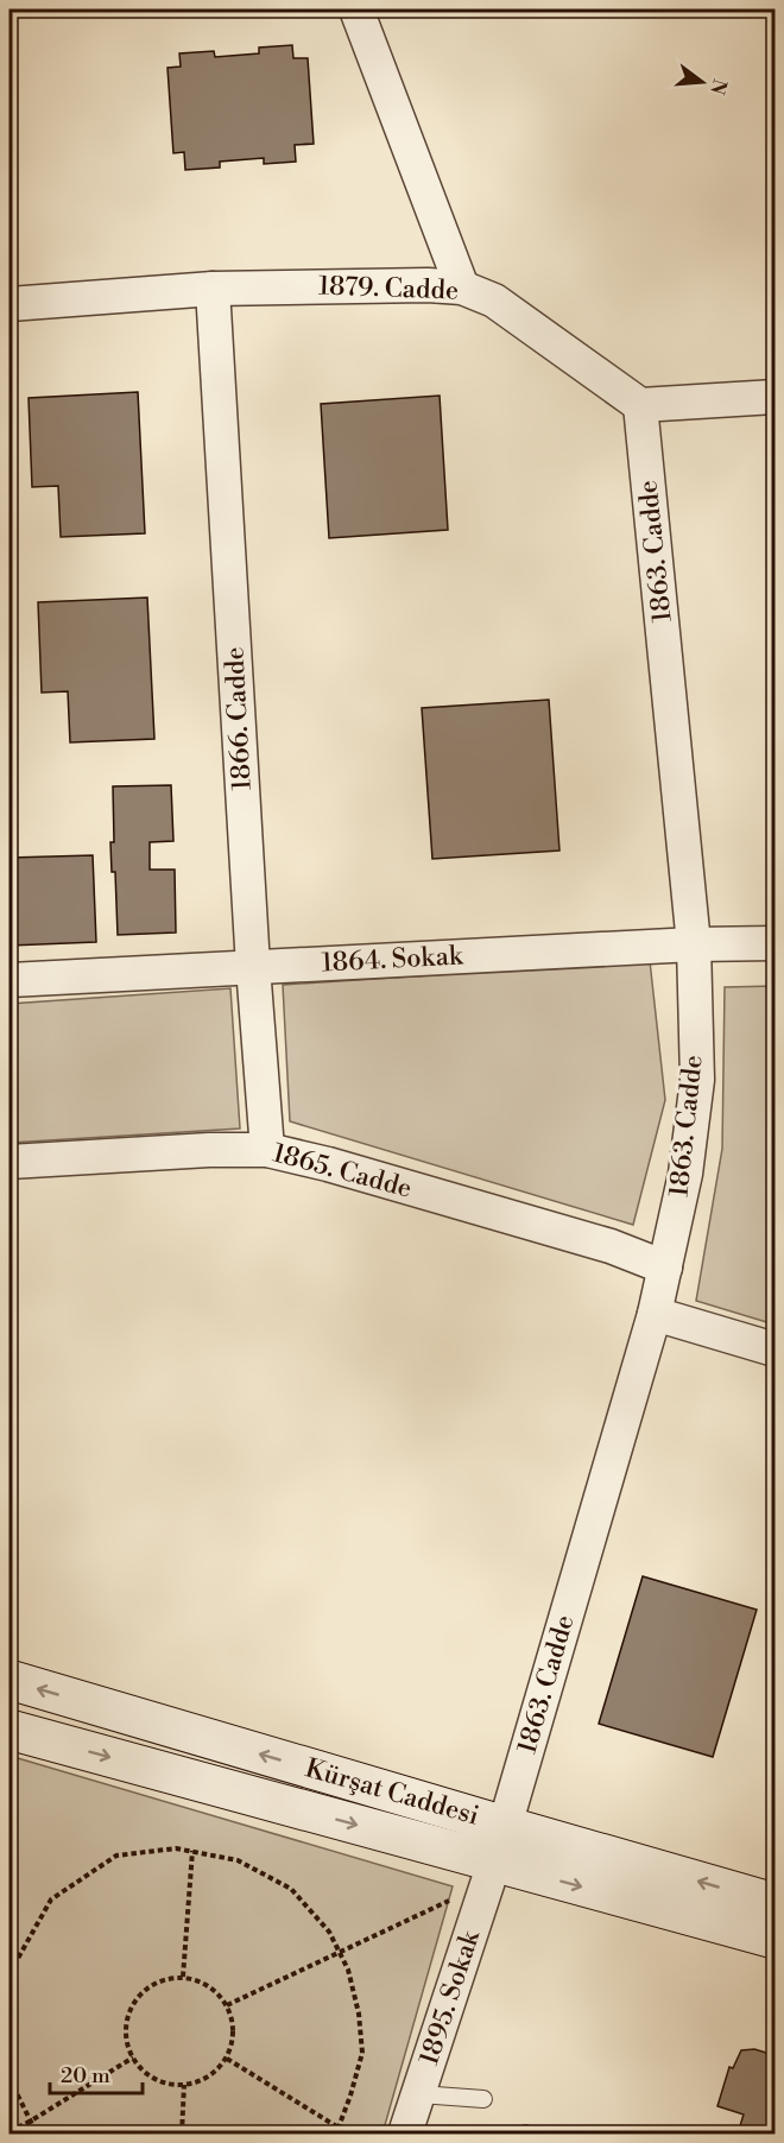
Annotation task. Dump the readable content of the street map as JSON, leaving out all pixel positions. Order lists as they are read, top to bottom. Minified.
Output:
{"streets":{"street":["1879. Cadde","1863. Cadde","1866. Cadde","1864. Sokak","1865. Cadde","Kürşat Caddesi","1895. Sokak"]},"crossings":[["1879. Cadde","1863. Cadde"],["1879. Cadde","1866. Cadde"],["1863. Cadde","1864. Sokak"],["1863. Cadde","1865. Cadde"],["1863. Cadde","Kürşat Caddesi"],["1866. Cadde","1864. Sokak"],["1866. Cadde","1865. Cadde"],["Kürşat Caddesi","1895. Sokak"]],"scale_bar":"20 m","north":"right"}
